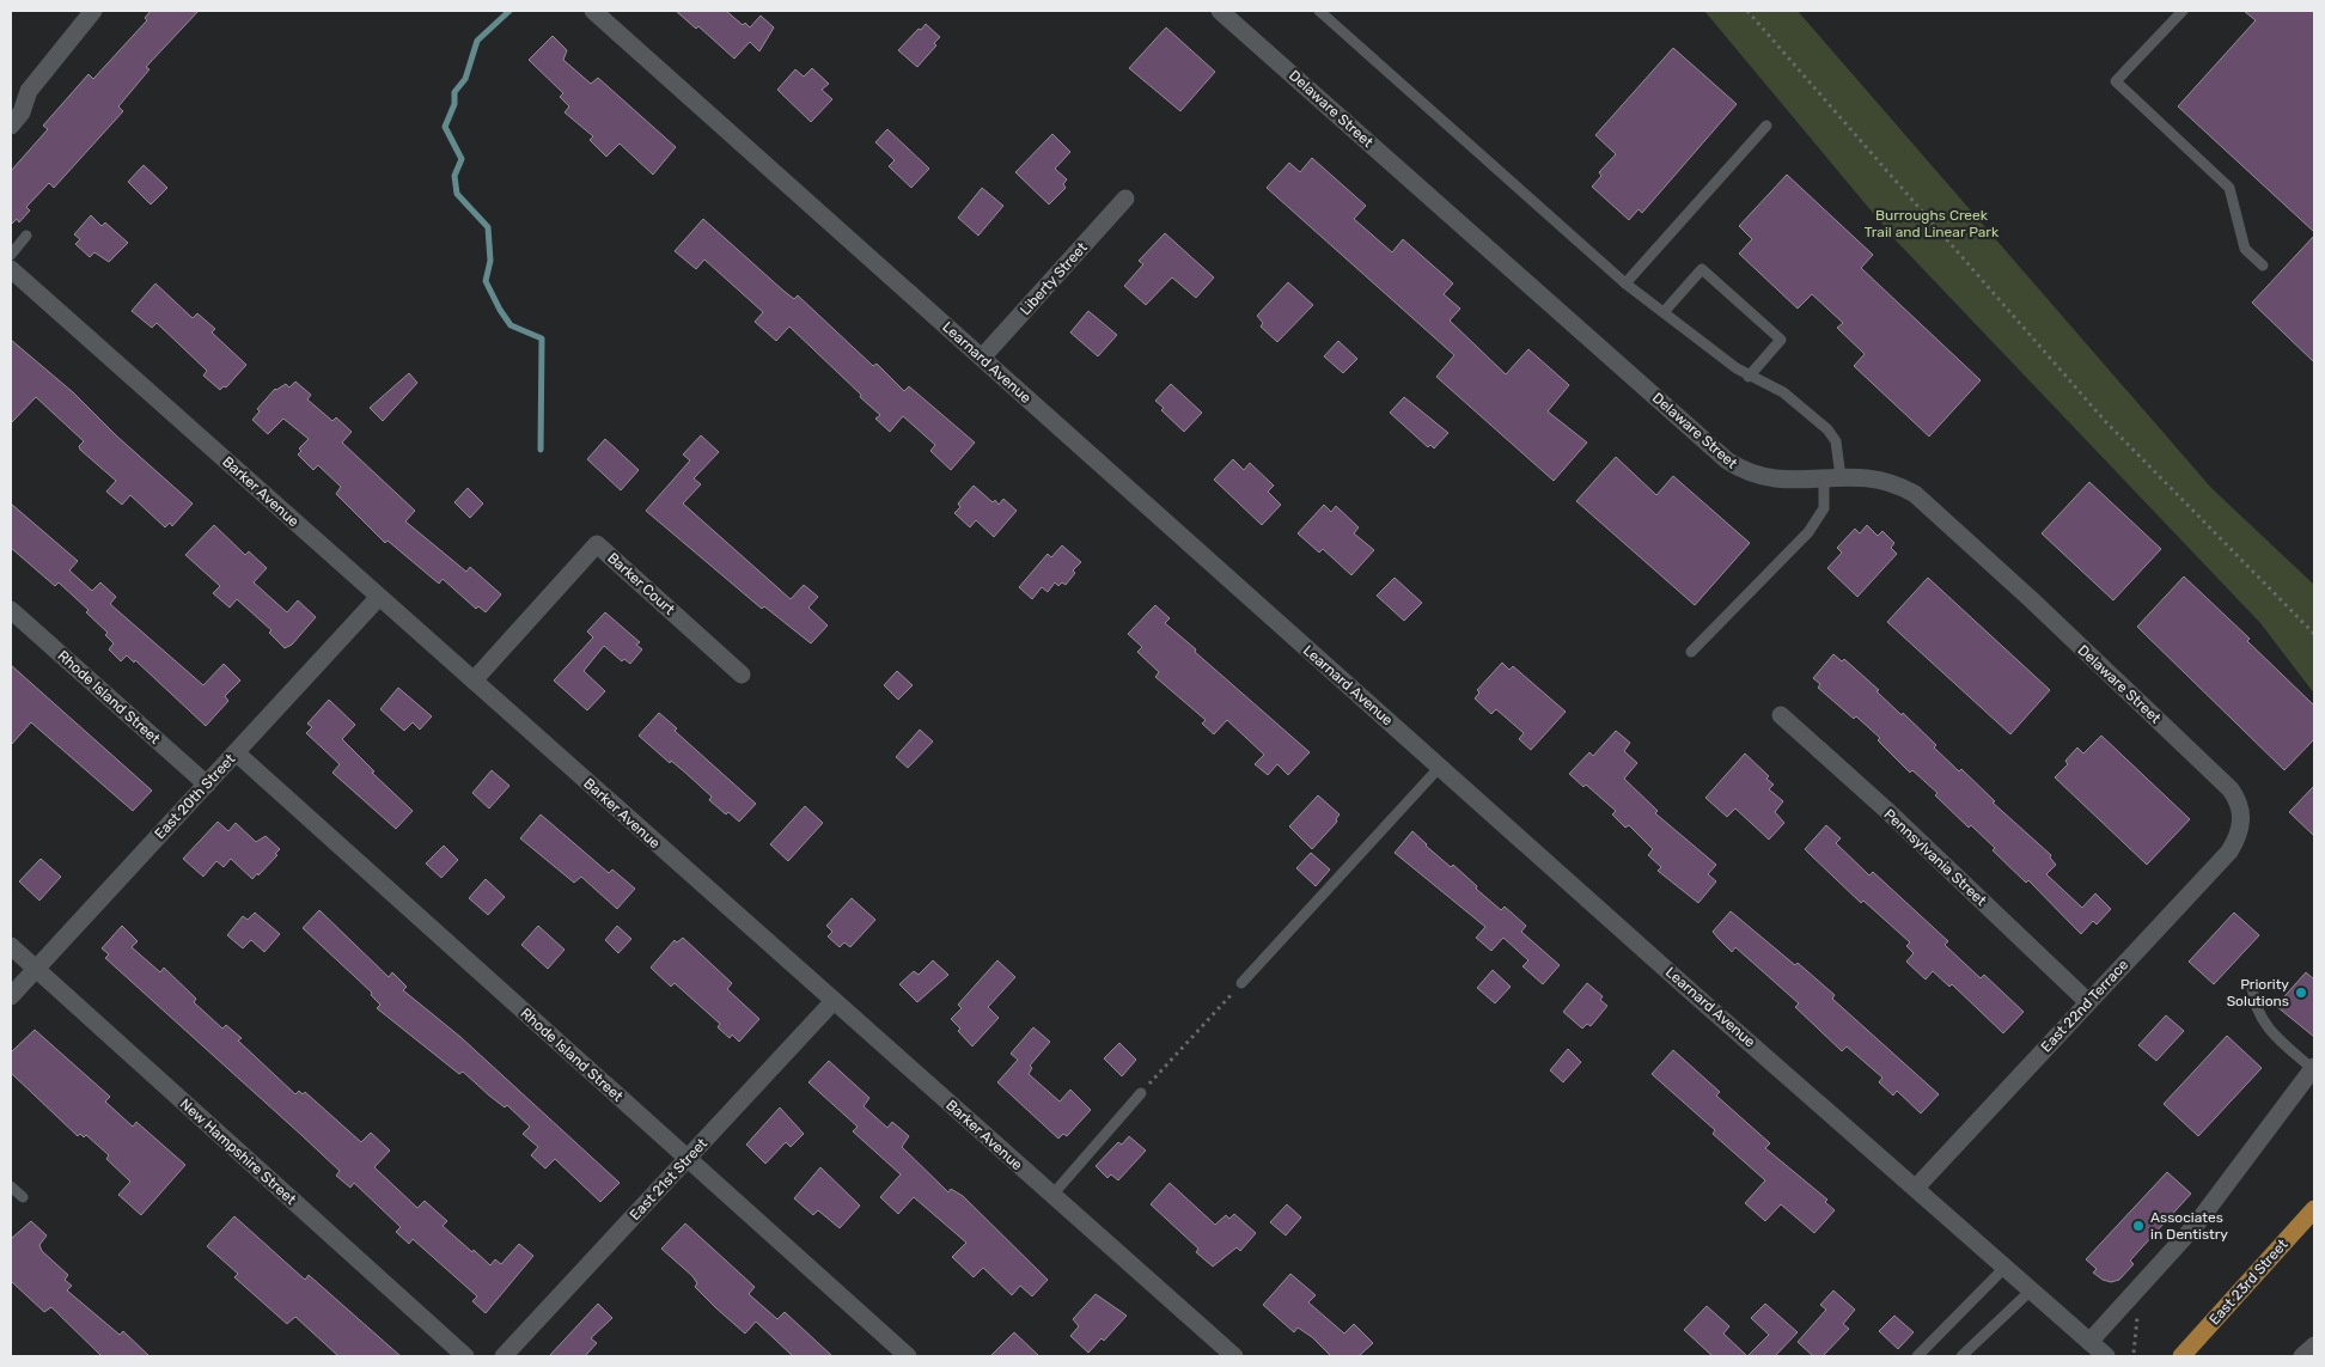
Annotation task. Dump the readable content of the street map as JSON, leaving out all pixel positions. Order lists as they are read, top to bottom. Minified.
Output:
{"streets":{"main road":["East 23rd Street"],"street":["Delaware Street","Liberty Street","Learnard Avenue","Barker Avenue","Barker Court","Rhode Island Street","East 20th Street","Pennsylvania Street","East 22nd Terrace","New Hampshire Street","East 21st Street"]},"crossings":[["Delaware Street","East 22nd Terrace"],["Liberty Street","Learnard Avenue"],["Learnard Avenue","East 22nd Terrace"],["Barker Avenue","Barker Court"],["Barker Avenue","East 20th Street"],["Barker Avenue","East 21st Street"],["Rhode Island Street","East 20th Street"],["Rhode Island Street","East 21st Street"],["East 20th Street","New Hampshire Street"],["Pennsylvania Street","East 22nd Terrace"]],"parks":["Burroughs Creek Trail and Linear Park"],"places":["Priority Solutions","Associates in Dentistry"]}
